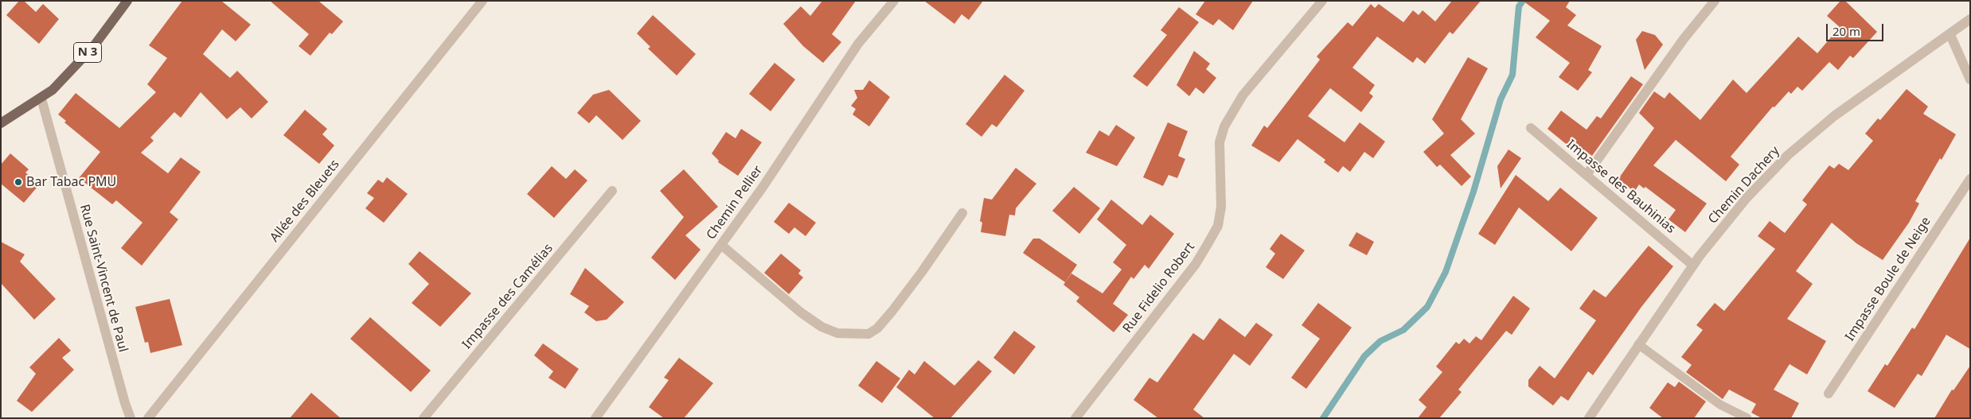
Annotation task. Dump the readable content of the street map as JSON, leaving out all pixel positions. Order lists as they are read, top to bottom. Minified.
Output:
{"streets":{"main road":["N 3"],"street":["Chemin Dachery","Impasse des Bauhinias","Allée des Bleuets","Chemin Pellier","Rue Saint-Vincent de Paul","Impasse Boule de Neige","Rue Fidelio Robert","Impasse des Camélias"]},"crossings":[["N 3","Rue Saint-Vincent de Paul"],["Chemin Dachery","Impasse des Bauhinias"]],"places":["Bar Tabac PMU"],"scale_bar":"20 m"}
